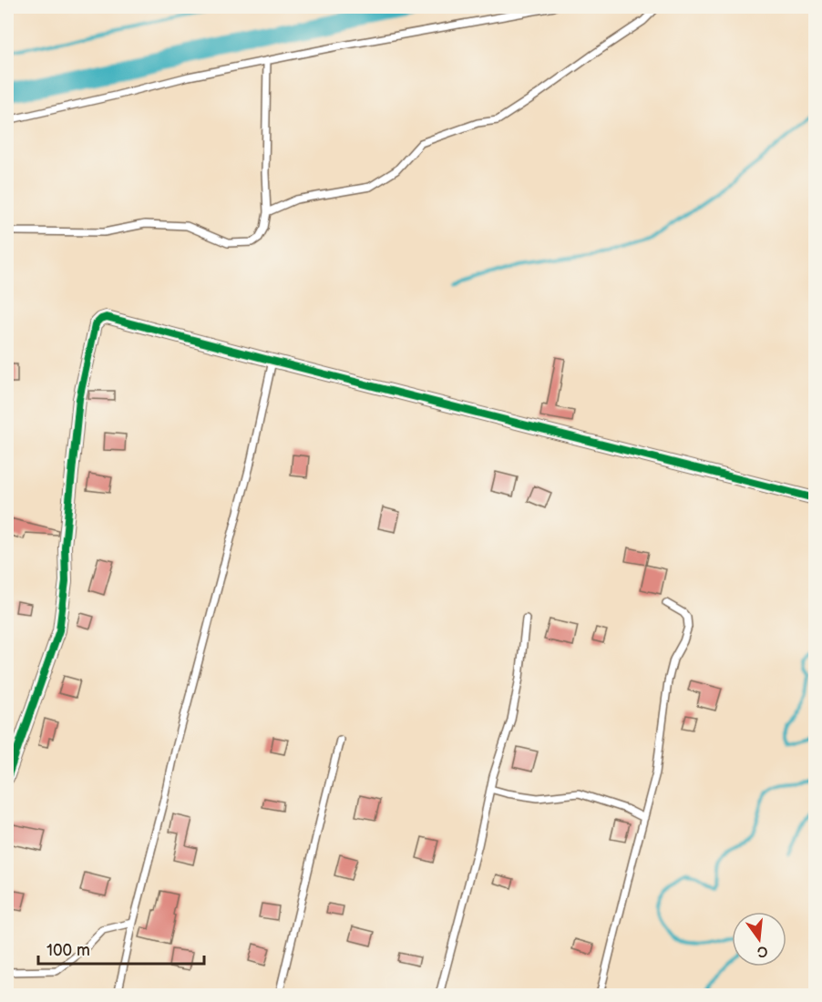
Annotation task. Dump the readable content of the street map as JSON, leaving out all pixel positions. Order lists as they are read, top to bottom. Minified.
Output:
{"scale_bar":"100 m","north":"bottom"}
